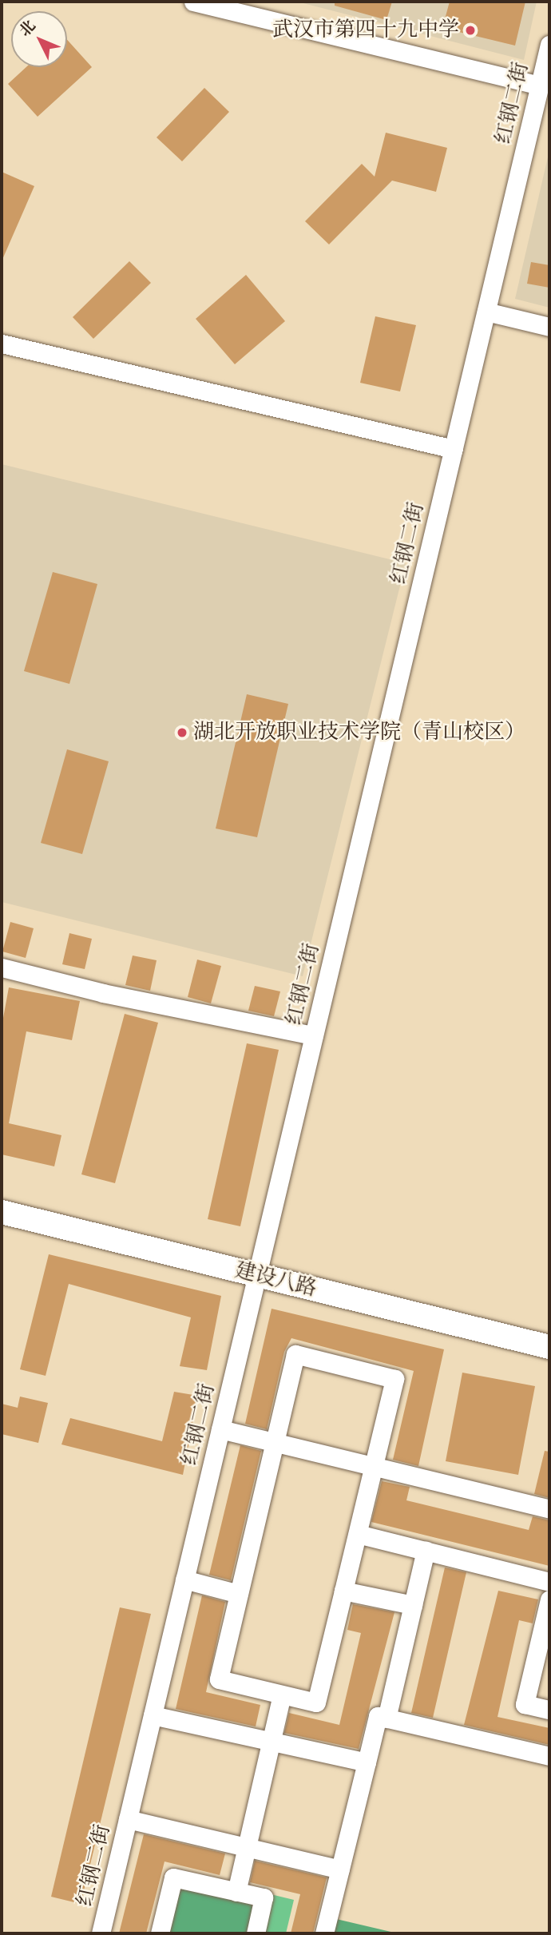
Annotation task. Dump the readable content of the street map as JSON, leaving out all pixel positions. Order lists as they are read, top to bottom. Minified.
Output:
{"streets":{"main road":["建设八路"],"street":["红钢二街"]},"crossings":[["红钢二街","建设八路"]],"places":["武汉市第四十九中学","湖北开放职业技术学院（青山校区）"],"north":"top left"}
